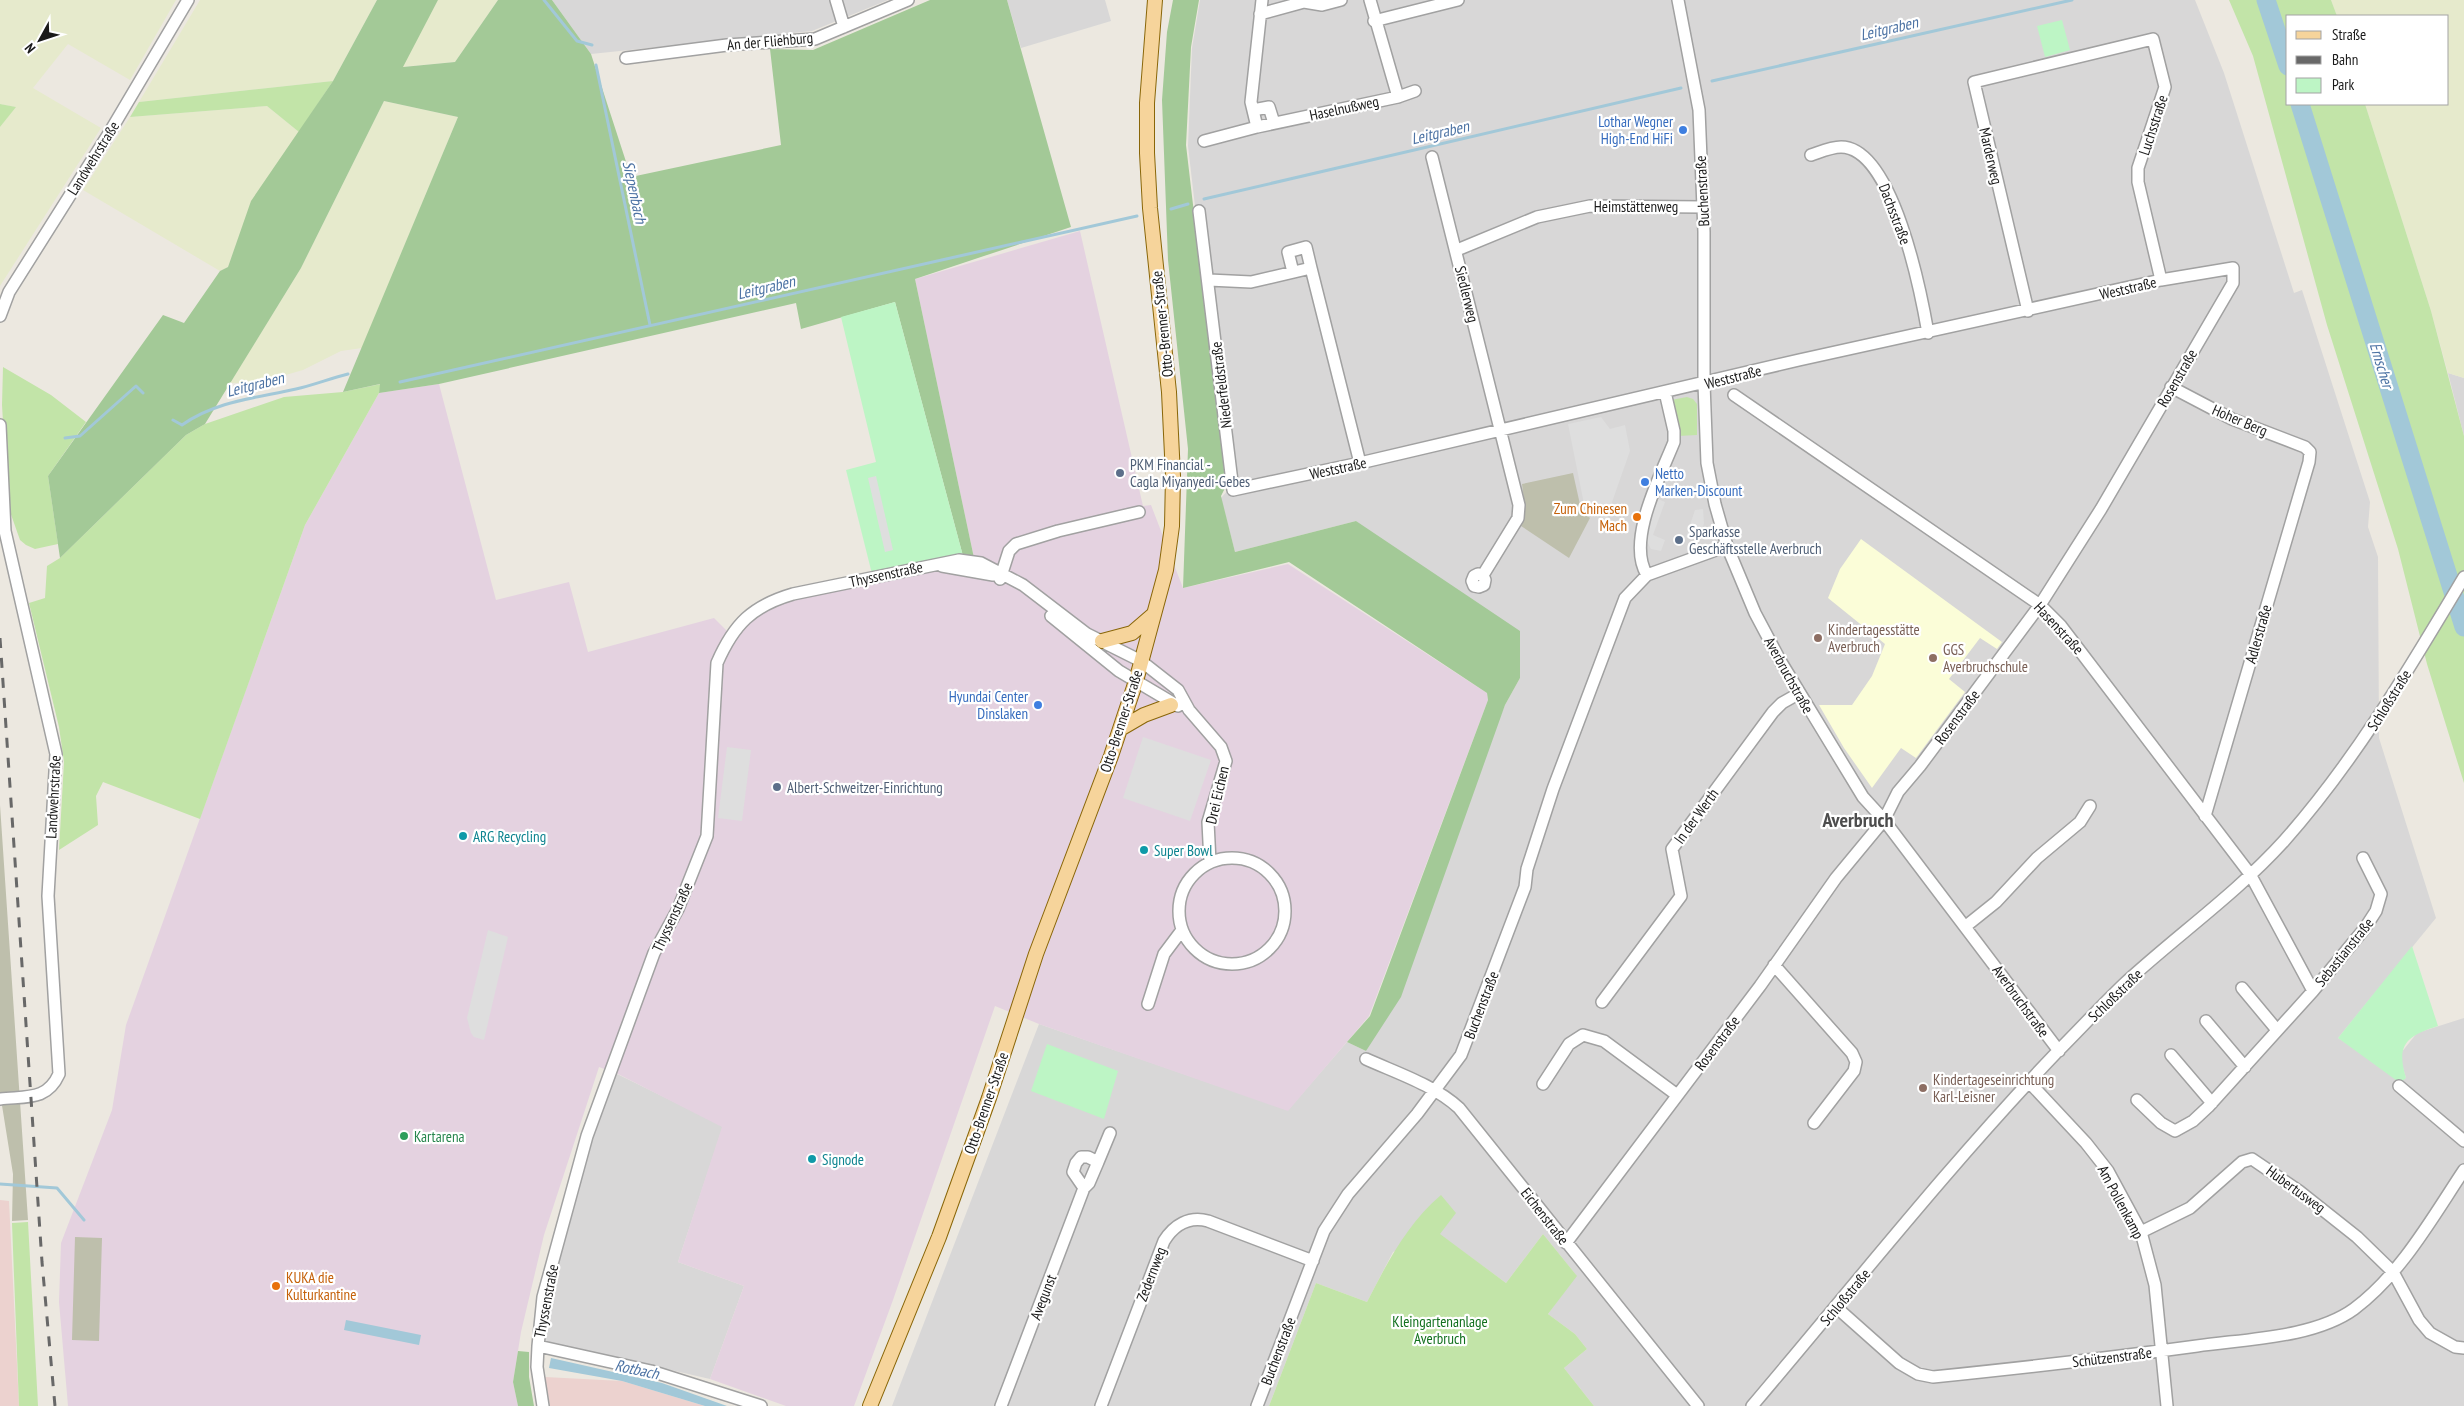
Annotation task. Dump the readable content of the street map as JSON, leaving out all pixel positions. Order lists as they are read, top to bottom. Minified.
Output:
{"streets":{"main road":["Otto-Brenner-Straße"],"street":["An der Fliehburg","Haselnußweg","Luchsstraße","Marderweg","Landwehrstraße","Buchenstraße","Heimstättenweg","Dachsstraße","Weststraße","Siedlerweg","Rosenstraße","Niederfeldstraße","Hoher Berg","Thyssenstraße","Hasenstraße","Adlerstraße","Averbruchstraße","Schloßstraße","Drei Eichen","In der Werth","Sebastianstraße","Hubertusweg","Am Pollenkamp","Eichenstraße","Zedernweg","Avegunst","Schützenstraße"]},"crossings":[["Luchsstraße","Marderweg"],["Luchsstraße","Weststraße"],["Marderweg","Weststraße"],["Buchenstraße","Heimstättenweg"],["Buchenstraße","Weststraße"],["Buchenstraße","Averbruchstraße"],["Buchenstraße","Eichenstraße"],["Buchenstraße","Zedernweg"],["Heimstättenweg","Siedlerweg"],["Dachsstraße","Weststraße"],["Weststraße","Siedlerweg"],["Weststraße","Rosenstraße"],["Weststraße","Niederfeldstraße"],["Weststraße","Averbruchstraße"],["Otto-Brenner-Straße","Thyssenstraße"],["Otto-Brenner-Straße","Drei Eichen"],["Rosenstraße","Hoher Berg"],["Rosenstraße","Hasenstraße"],["Rosenstraße","Averbruchstraße"],["Rosenstraße","Eichenstraße"],["Hoher Berg","Adlerstraße"],["Thyssenstraße","Drei Eichen"],["Hasenstraße","Adlerstraße"],["Hasenstraße","Schloßstraße"],["Hasenstraße","Sebastianstraße"],["Averbruchstraße","Schloßstraße"],["Averbruchstraße","In der Werth"],["Schloßstraße","Sebastianstraße"],["Schloßstraße","Am Pollenkamp"],["Schloßstraße","Schützenstraße"],["Hubertusweg","Am Pollenkamp"],["Hubertusweg","Schützenstraße"],["Am Pollenkamp","Schützenstraße"]],"districts":["Averbruch"],"water":["Leitgraben","Siepenbach","Emscher","Rotbach"],"parks":["Kleingartenanlage Averbruch"],"places":["Lothar Wegner High-End HiFi","PKM Financial - Cagla Miyanyedi-Gebes","Netto Marken-Discount","Zum Chinesen Mach","Sparkasse Geschäftsstelle Averbruch","Kindertagesstätte Averbruch","GGS Averbruchschule","Hyundai Center Dinslaken","Albert-Schweitzer-Einrichtung","ARG Recycling","Super Bowl","Kindertageseinrichtung Karl-Leisner","Kartarena","Signode","KUKA die Kulturkantine"],"legend":["Straße","Bahn","Park"],"north":"bottom left"}
